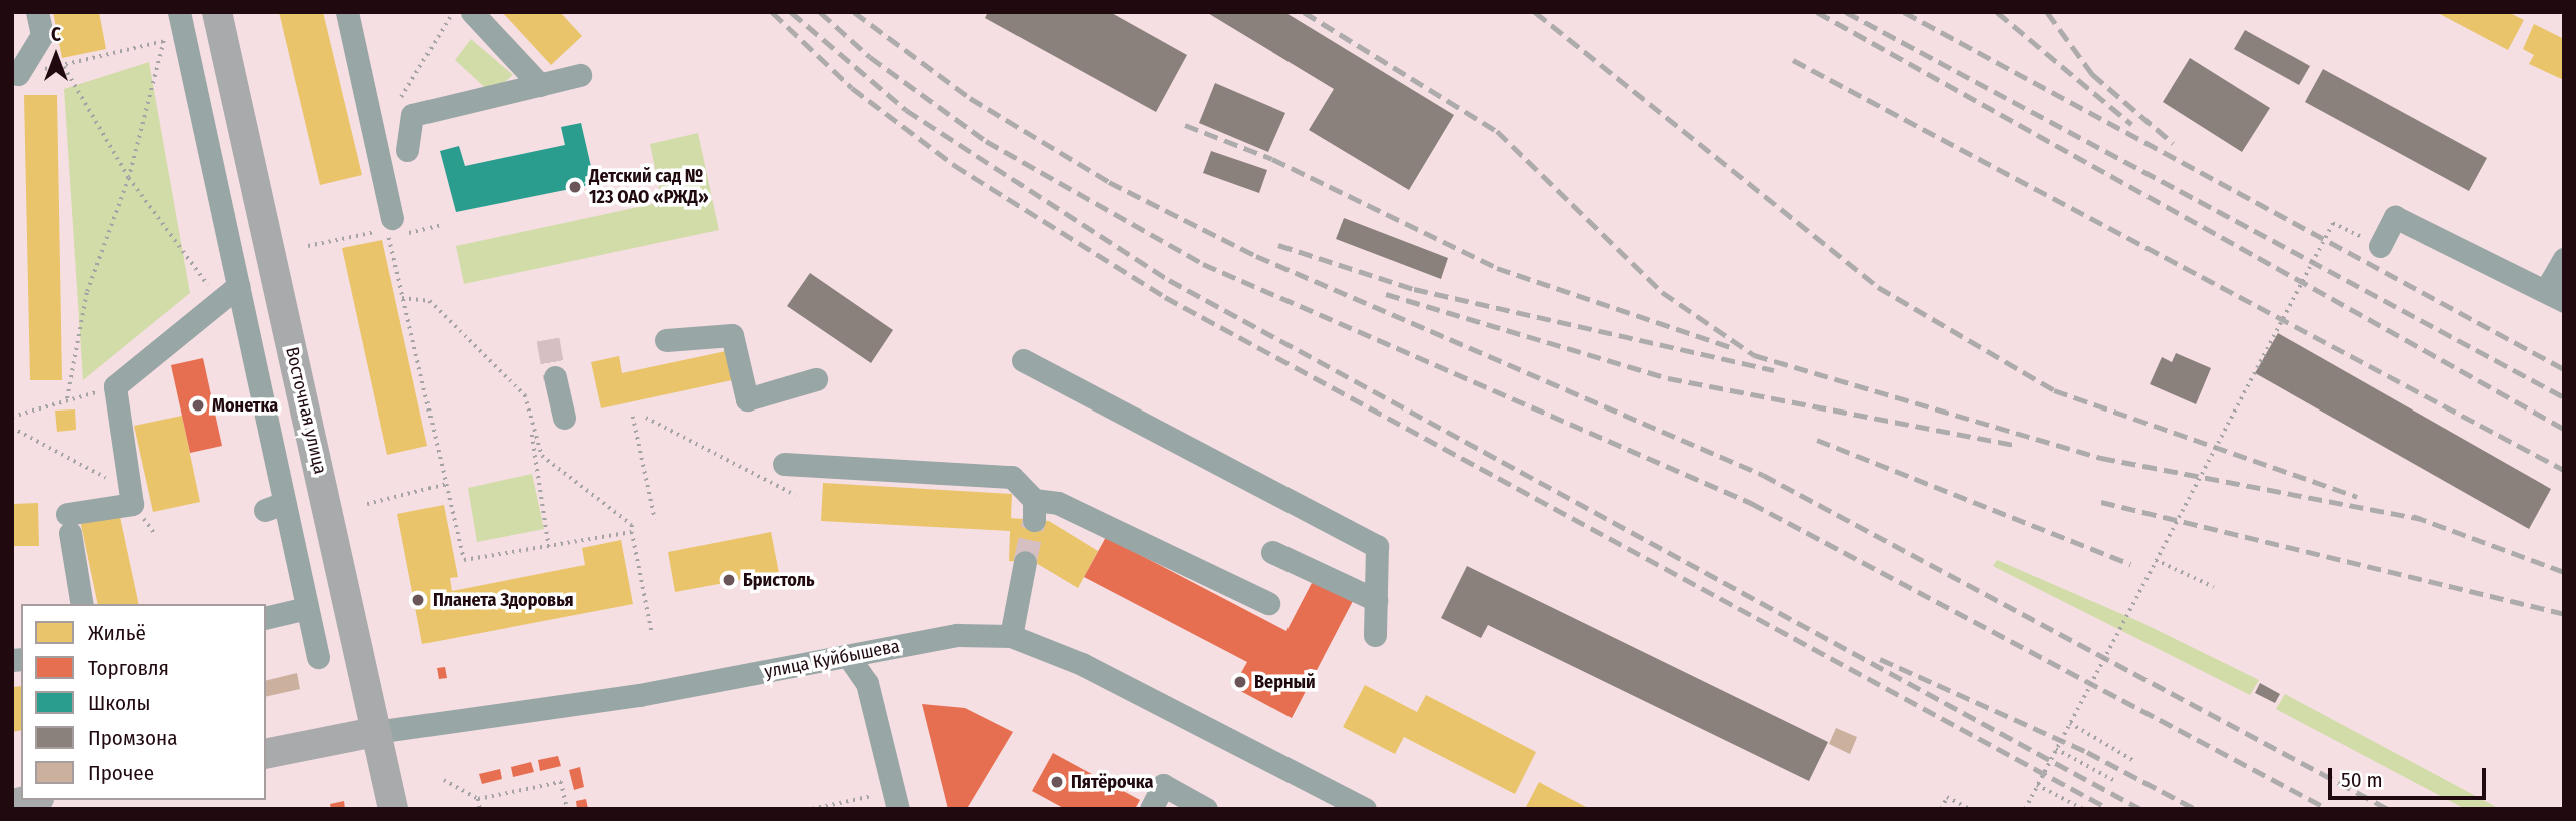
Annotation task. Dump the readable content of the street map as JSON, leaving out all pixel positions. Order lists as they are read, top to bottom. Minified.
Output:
{"streets":{"main road":["Восточная улица","улица Куйбышева"]},"crossings":[["Восточная улица","улица Куйбышева"]],"places":["Детский сад № 123 ОАО «РЖД»","Монетка","Бристоль","Планета Здоровья","Верный","Пятёрочка"],"legend":["Жильё","Торговля","Школы","Промзона","Прочее"],"scale_bar":"50 m","north":"top"}
